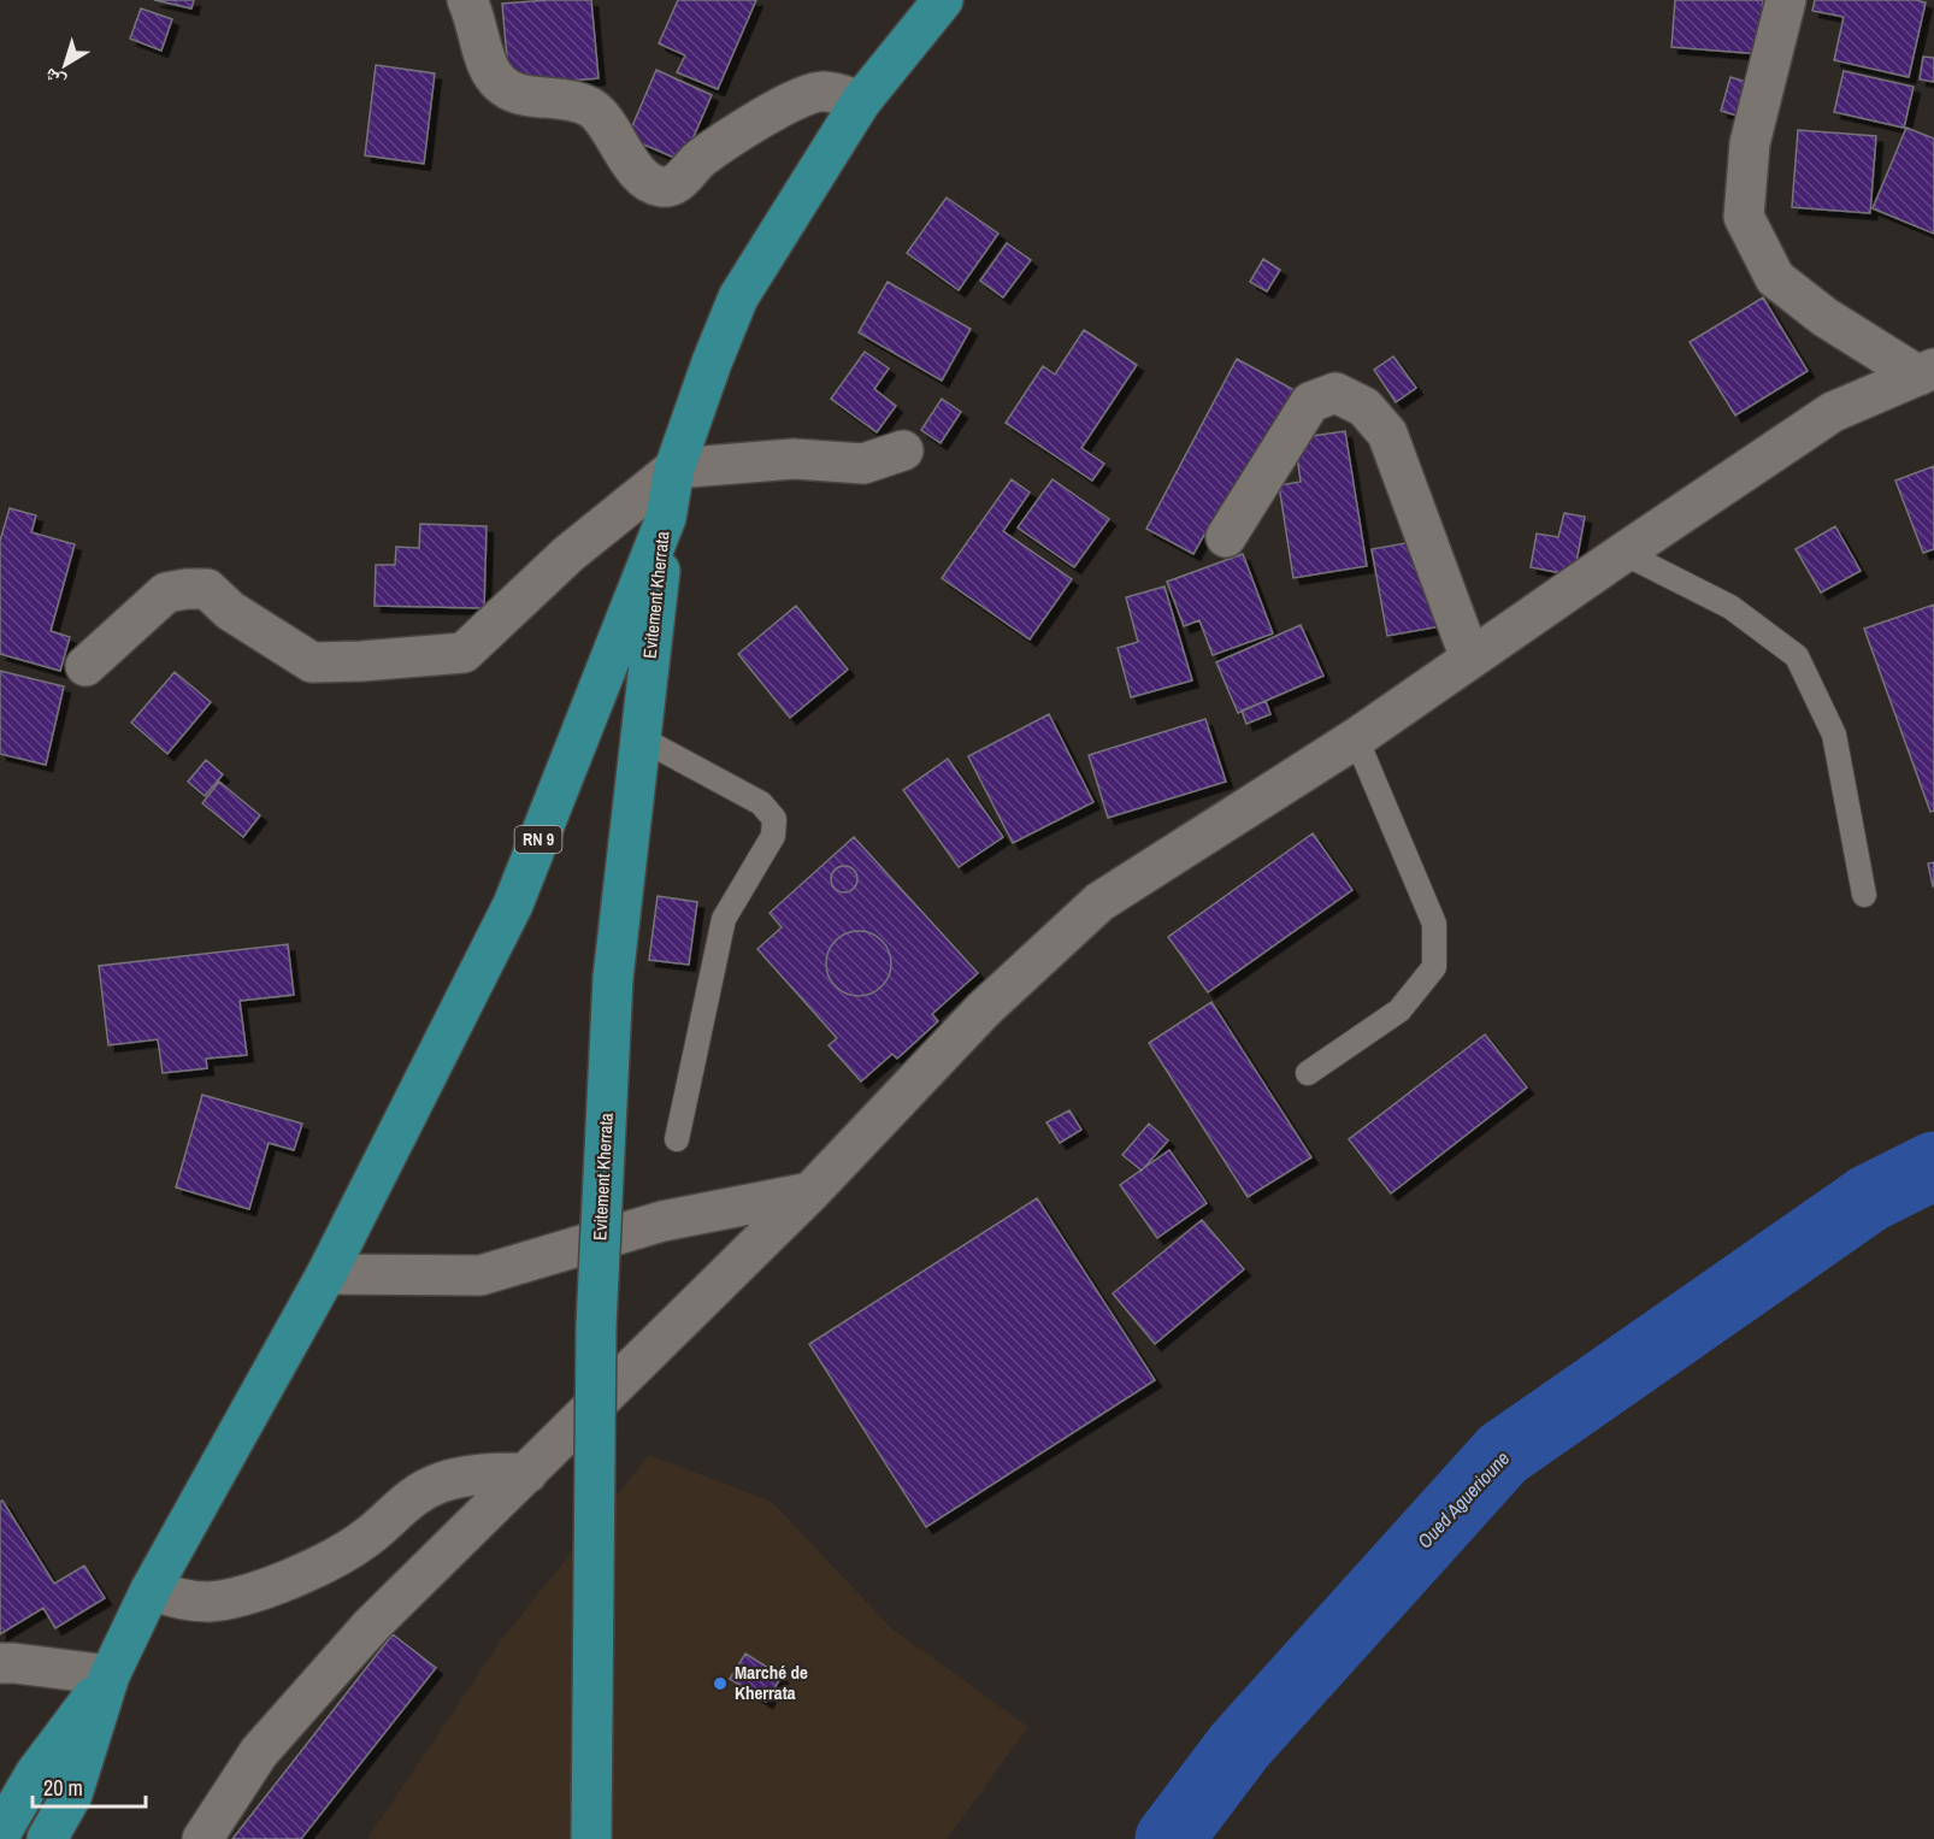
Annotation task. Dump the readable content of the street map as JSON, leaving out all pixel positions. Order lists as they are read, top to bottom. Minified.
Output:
{"streets":{"main road":["Evitement Kherrata","RN 9"]},"crossings":[["Evitement Kherrata","RN 9"]],"water":["Oued Aguerioune"],"places":["Marché de Kherrata"],"scale_bar":"20 m","north":"bottom left"}
